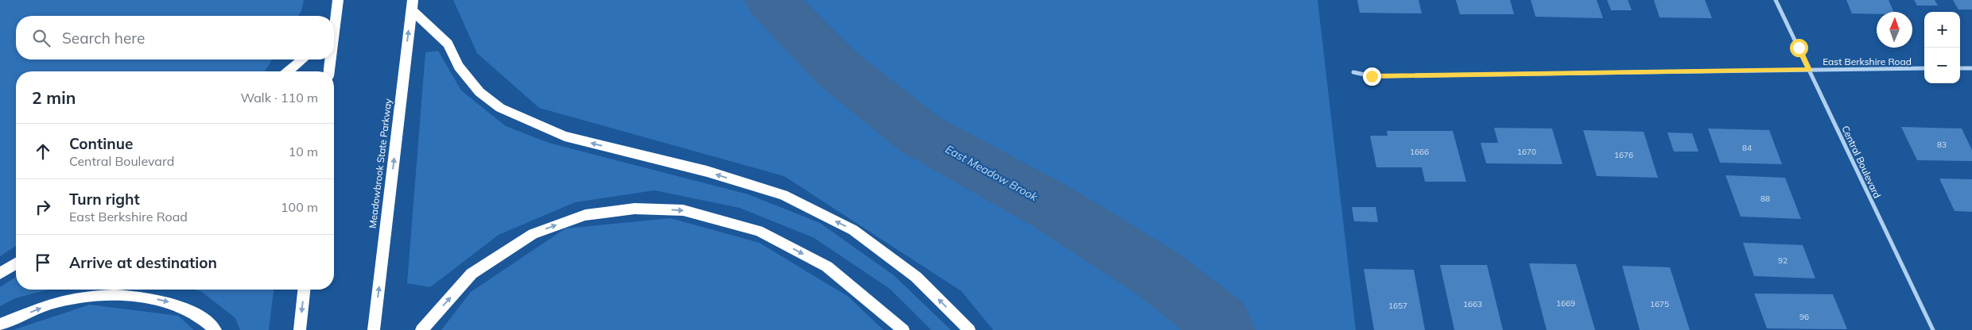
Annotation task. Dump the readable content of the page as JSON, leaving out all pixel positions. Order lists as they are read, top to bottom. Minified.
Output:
{"streets":{"highway":["Meadowbrook State Parkway"],"street":["East Berkshire Road","Central Boulevard"]},"crossings":[["East Berkshire Road","Central Boulevard"]],"one_way":["Meadowbrook State Parkway"],"water":["East Meadow Brook"],"house_numbers":["83","84","1666","1670","1676","88","92","1669","1663","1675","1657","96"],"north":"top","page":{"map_buttons":["+","−"],"search":"Search here","heading":["2 min","Walk · 110 m"],"list":[["Continue","Central Boulevard","10 m"],["Turn right","East Berkshire Road","100 m"],"Arrive at destination"]}}
